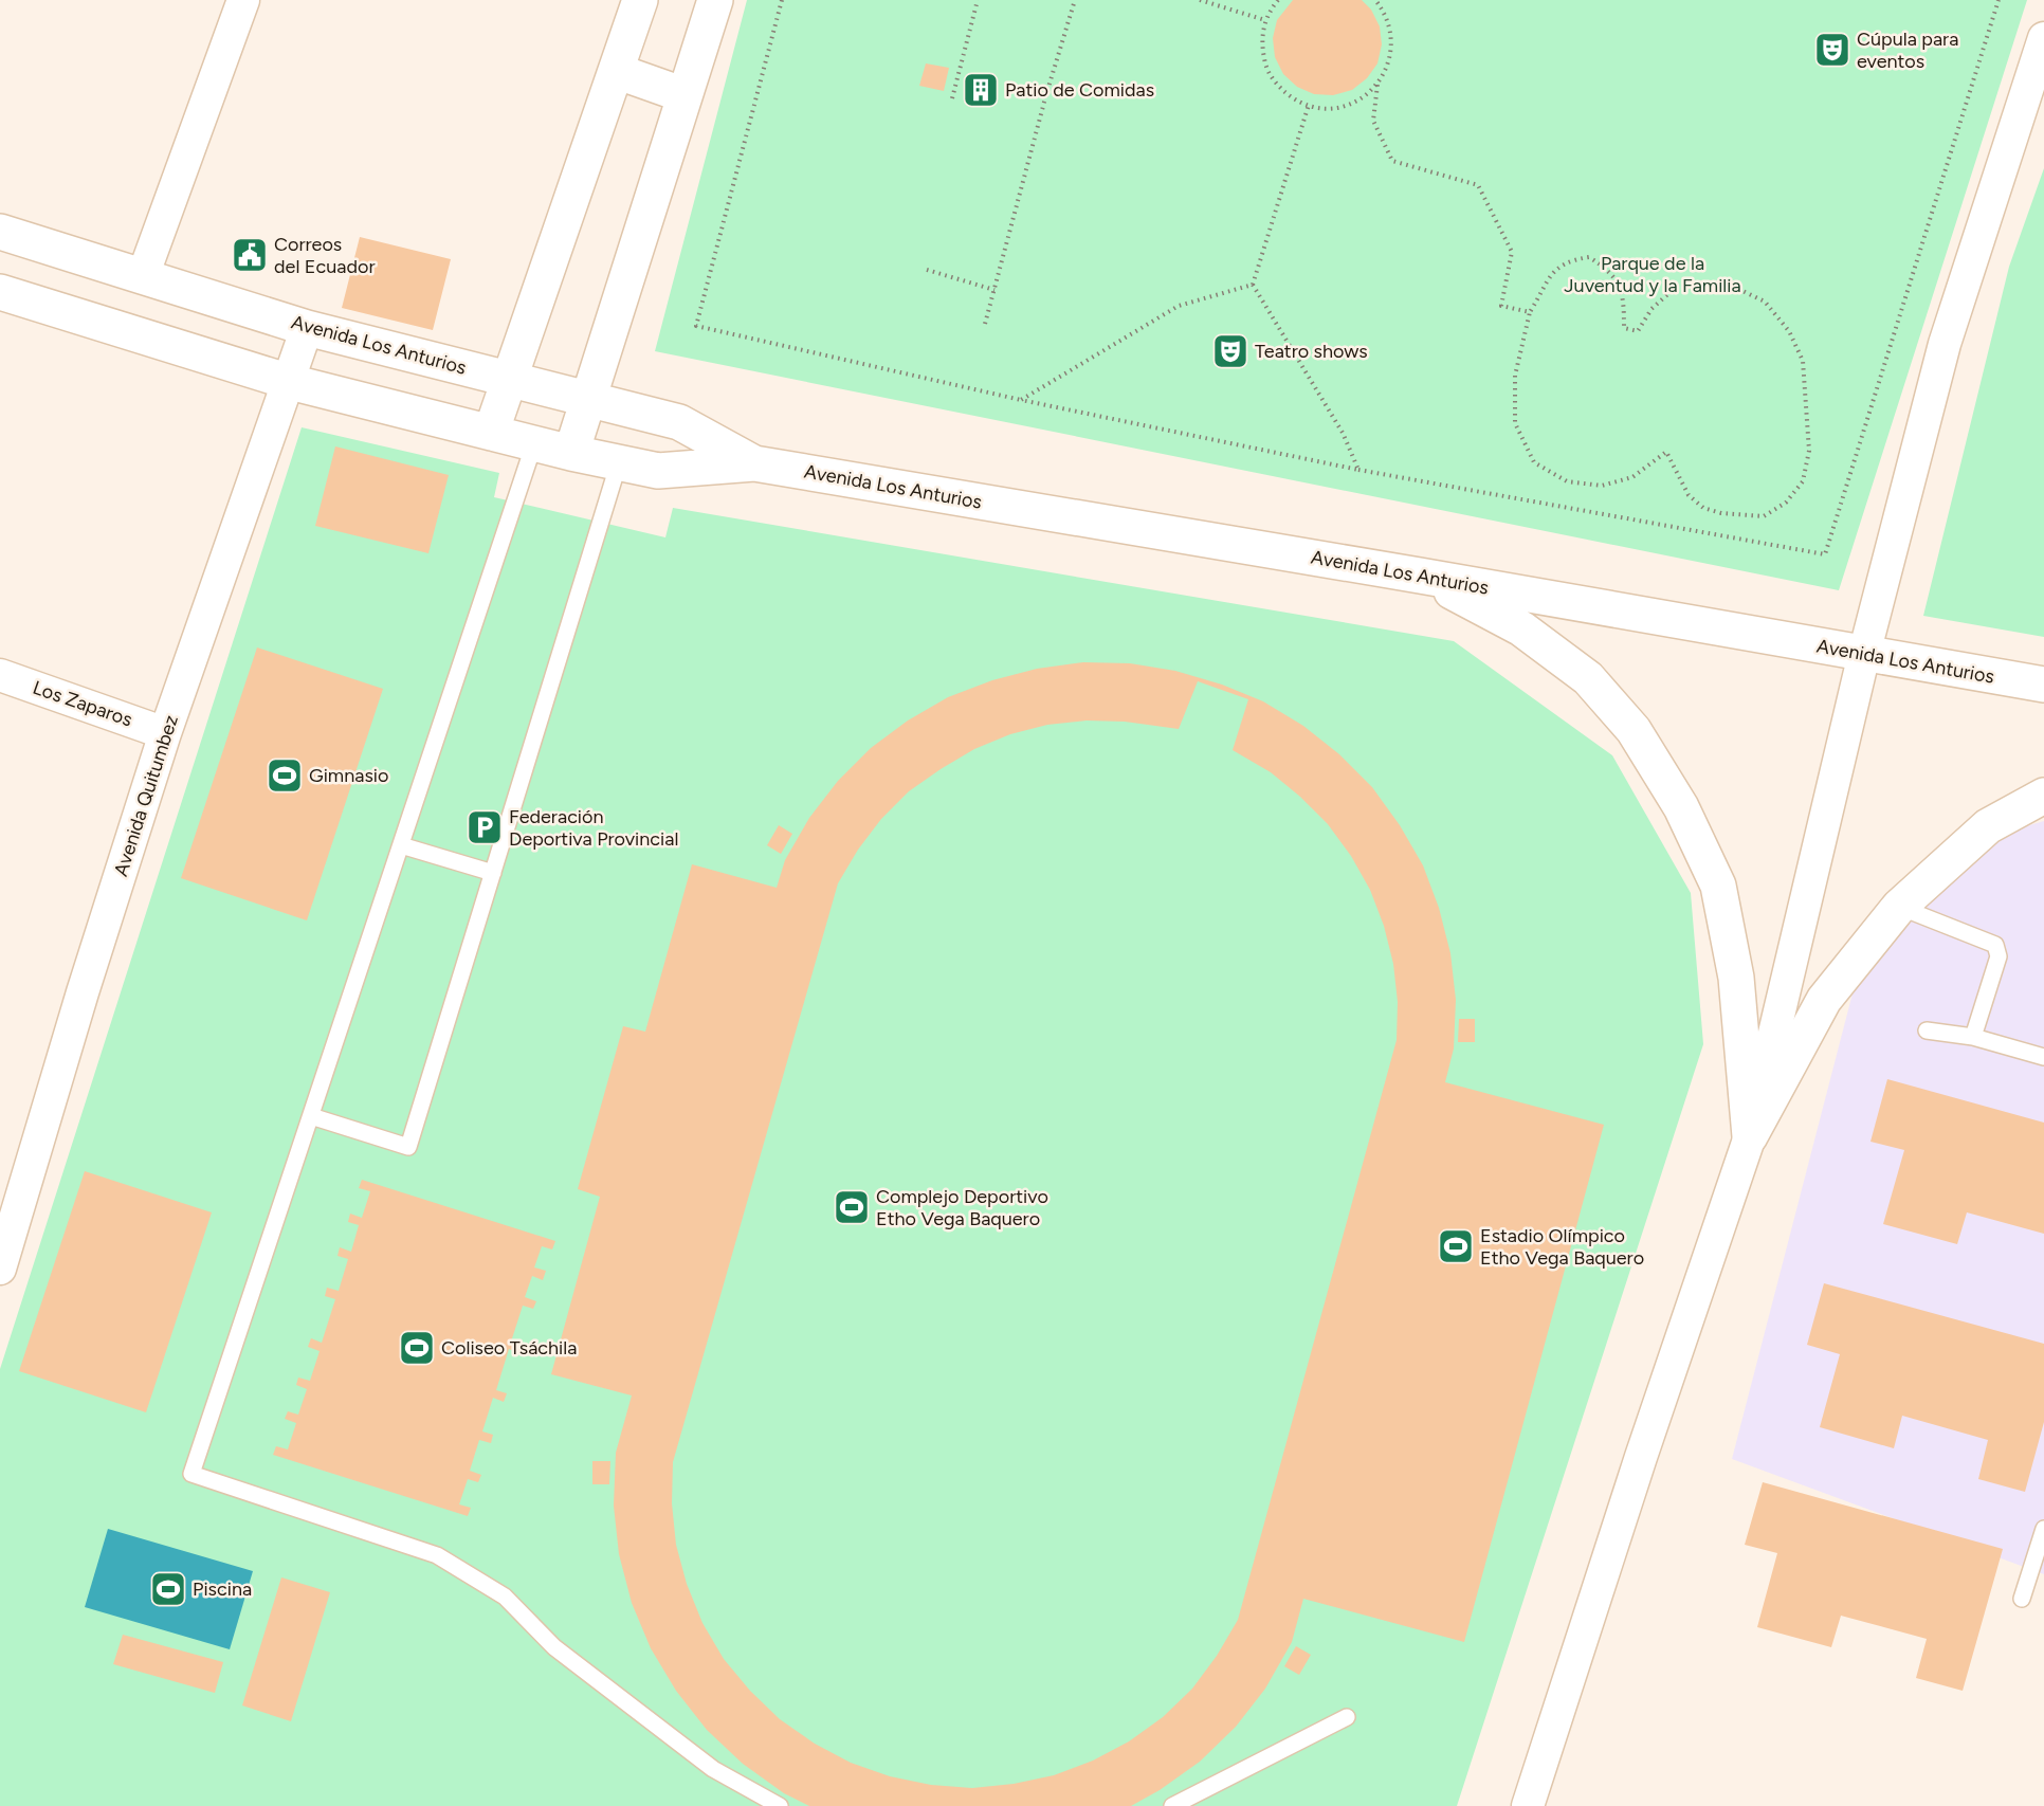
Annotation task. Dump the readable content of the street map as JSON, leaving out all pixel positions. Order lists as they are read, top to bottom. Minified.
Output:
{"streets":{"street":["Avenida Los Anturios","Los Zaparos","Avenida Quitumbez"]},"crossings":[["Avenida Los Anturios","Avenida Quitumbez"],["Los Zaparos","Avenida Quitumbez"]],"parks":["Parque de la Juventud y la Familia"],"places":{"theatre":["Cúpula para eventos","Teatro shows"],"building":["Patio de Comidas"],"public building":["Correos del Ecuador"],"sports":["Gimnasio","Complejo Deportivo Etho Vega Baquero","Estadio Olímpico Etho Vega Baquero","Coliseo Tsáchila","Piscina"],"parking":["Federación Deportiva Provincial"]}}
